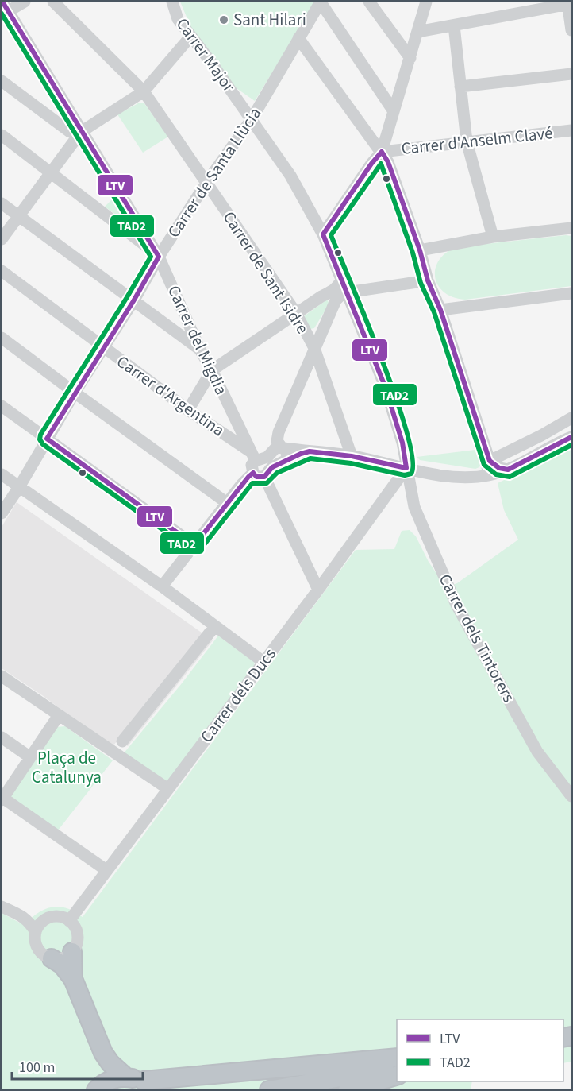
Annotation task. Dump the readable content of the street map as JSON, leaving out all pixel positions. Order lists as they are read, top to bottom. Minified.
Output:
{"streets":{"street":["Carrer Major","Carrer d'Anselm Clavé","Carrer de Santa Llùcia","Carrer de Sant Isidre","Carrer del Migdia","Carrer d'Argentina","Carrer dels Tintorers","Carrer dels Ducs"]},"crossings":[["Carrer Major","Carrer de Santa Llùcia"],["Carrer Major","Carrer dels Tintorers"],["Carrer Major","Carrer dels Ducs"],["Carrer de Santa Llùcia","Carrer de Sant Isidre"],["Carrer de Santa Llùcia","Carrer del Migdia"],["Carrer de Santa Llùcia","Carrer d'Argentina"],["Carrer del Migdia","Carrer d'Argentina"],["Carrer del Migdia","Carrer dels Ducs"],["Carrer dels Tintorers","Carrer dels Ducs"]],"parks":["Plaça de Catalunya"],"places":["Sant Hilari"],"lines":["transit line LTV","transit line TAD2"],"legend":["LTV","TAD2"],"scale_bar":"100 m"}
